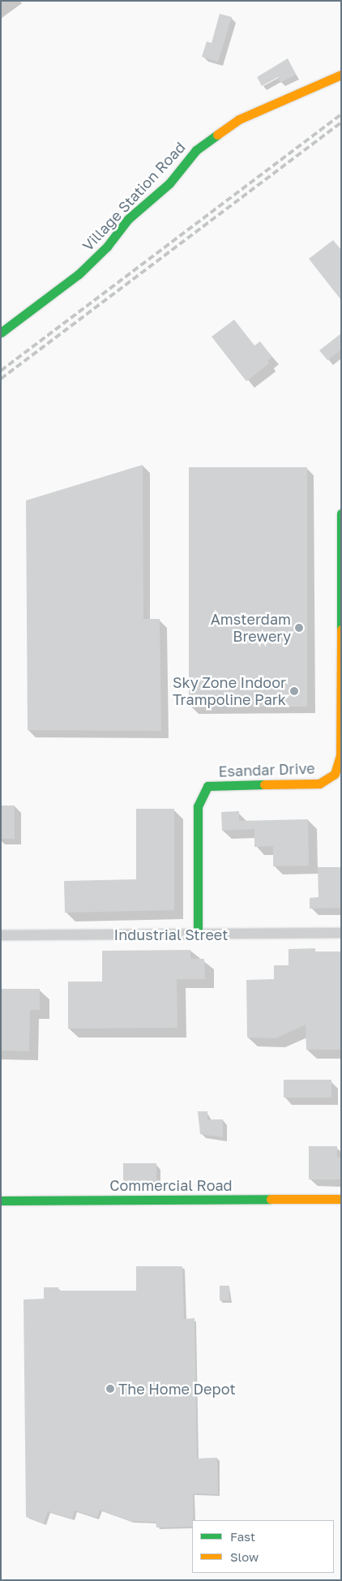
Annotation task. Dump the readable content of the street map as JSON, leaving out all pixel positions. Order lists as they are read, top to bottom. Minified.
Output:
{"streets":{"street":["Village Station Road","Esandar Drive","Industrial Street","Commercial Road"]},"crossings":[["Esandar Drive","Industrial Street"]],"places":["Amsterdam Brewery","Sky Zone Indoor Trampoline Park","The Home Depot"],"legend":["Fast","Slow"]}
